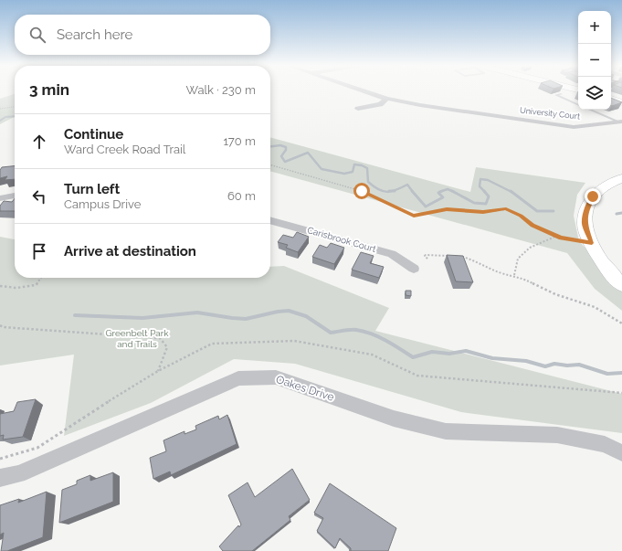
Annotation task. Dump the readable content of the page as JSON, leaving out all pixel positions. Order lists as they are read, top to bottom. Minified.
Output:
{"streets":{"street":["University Court","Carisbrook Court","Oakes Drive"]},"parks":["Greenbelt Park and Trails"],"page":{"map_buttons":["+","−"],"search":"Search here","heading":["3 min","Walk · 230 m"],"list":[["Continue","Ward Creek Road Trail","170 m"],["Turn left","Campus Drive","60 m"],"Arrive at destination"]}}
